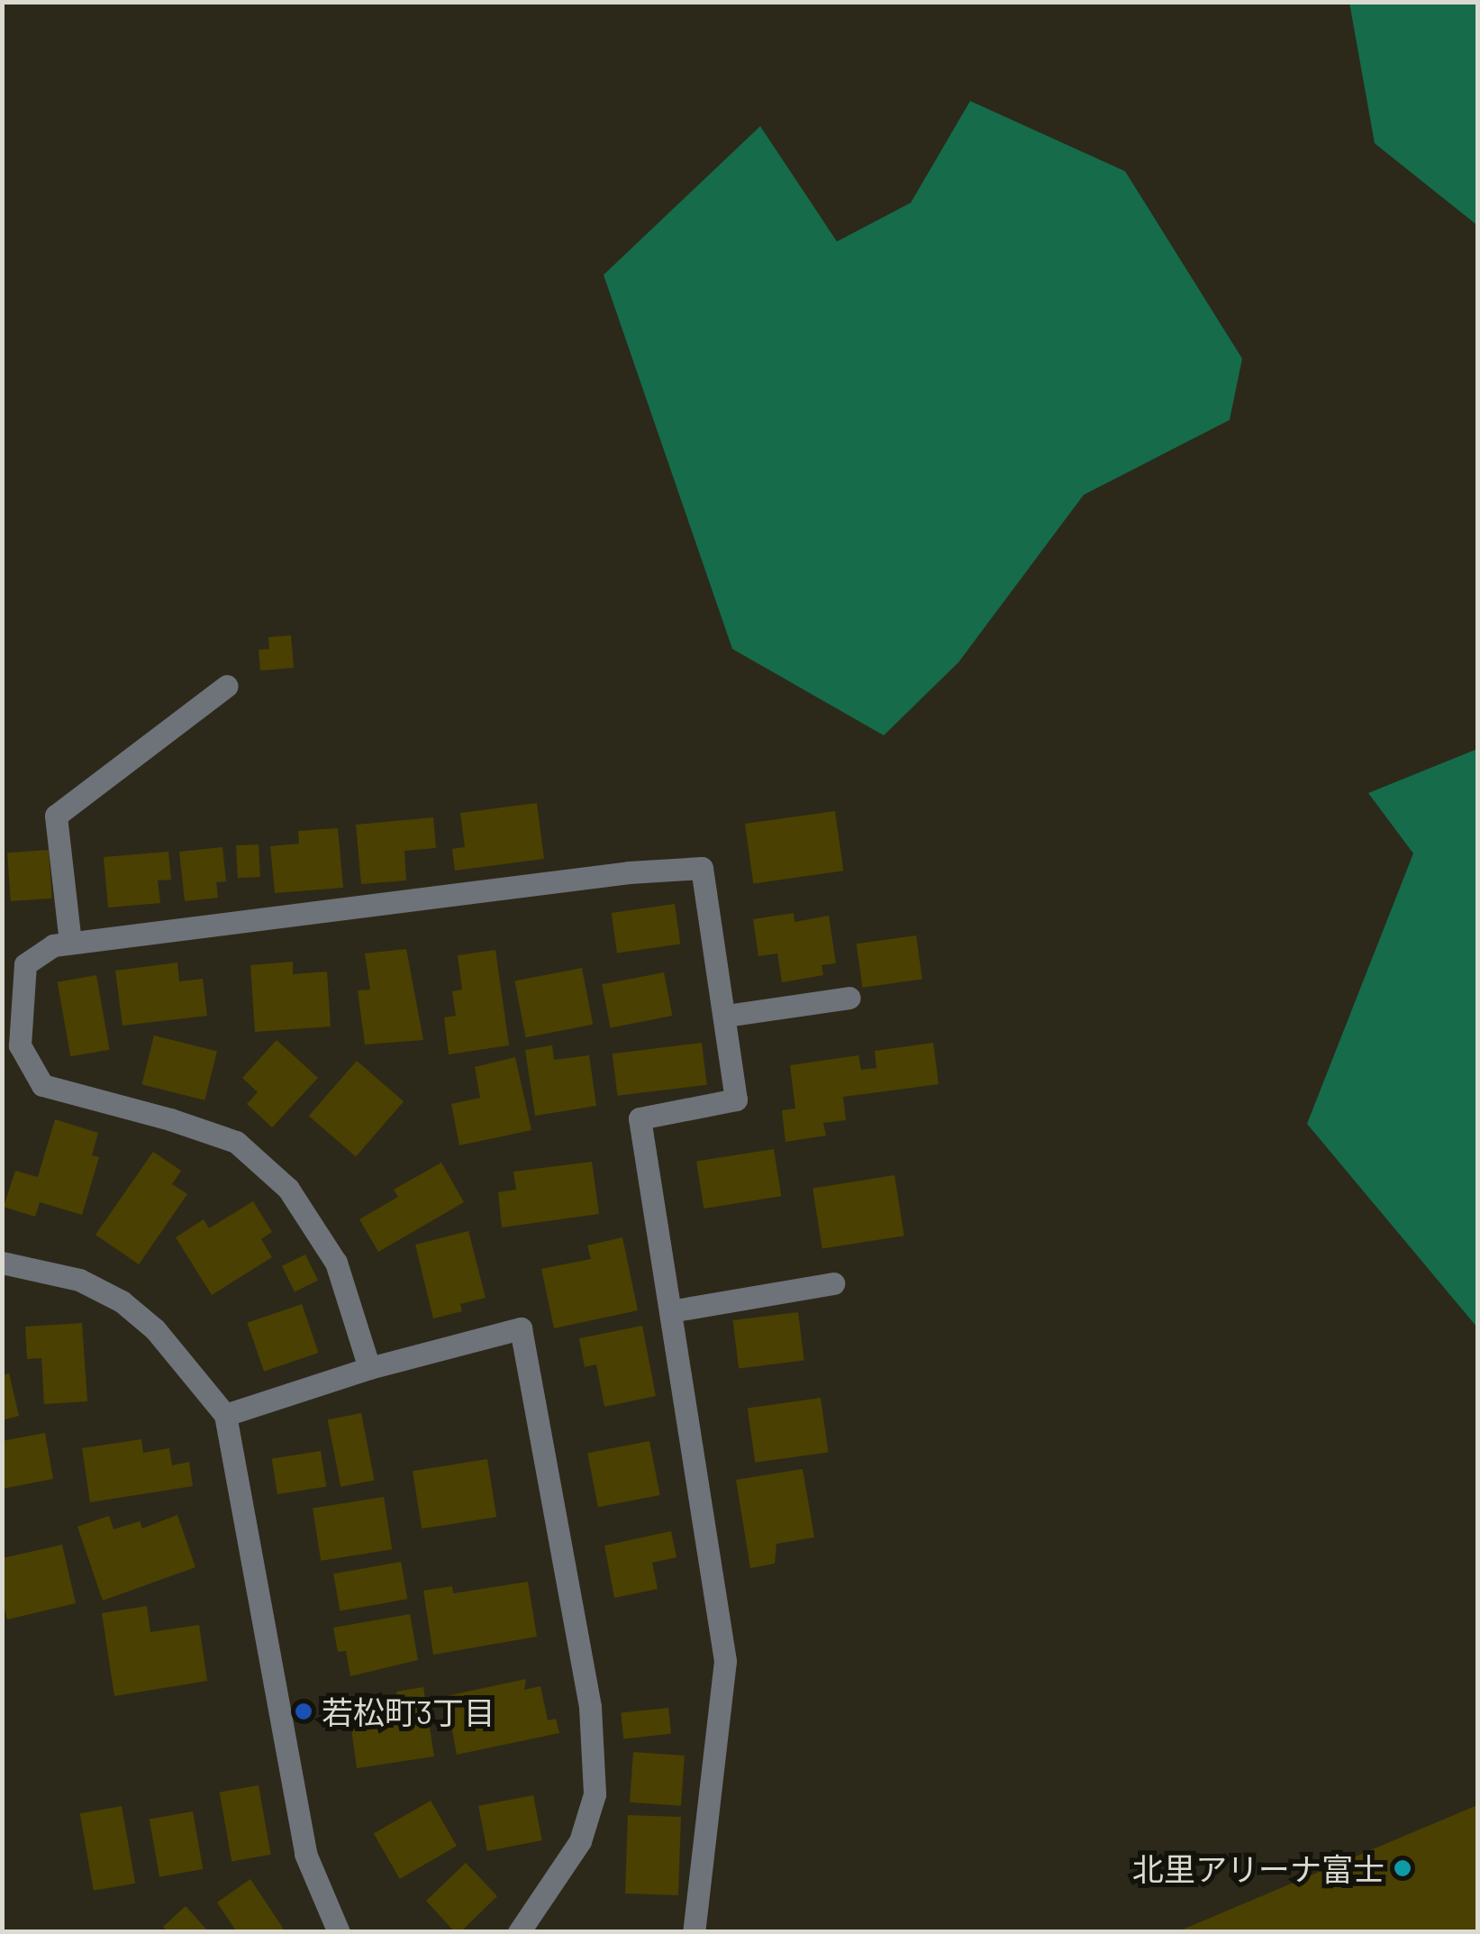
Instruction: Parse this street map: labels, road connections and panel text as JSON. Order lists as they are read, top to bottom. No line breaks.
{"places":["若松町3丁目","北里アリーナ富士"]}
